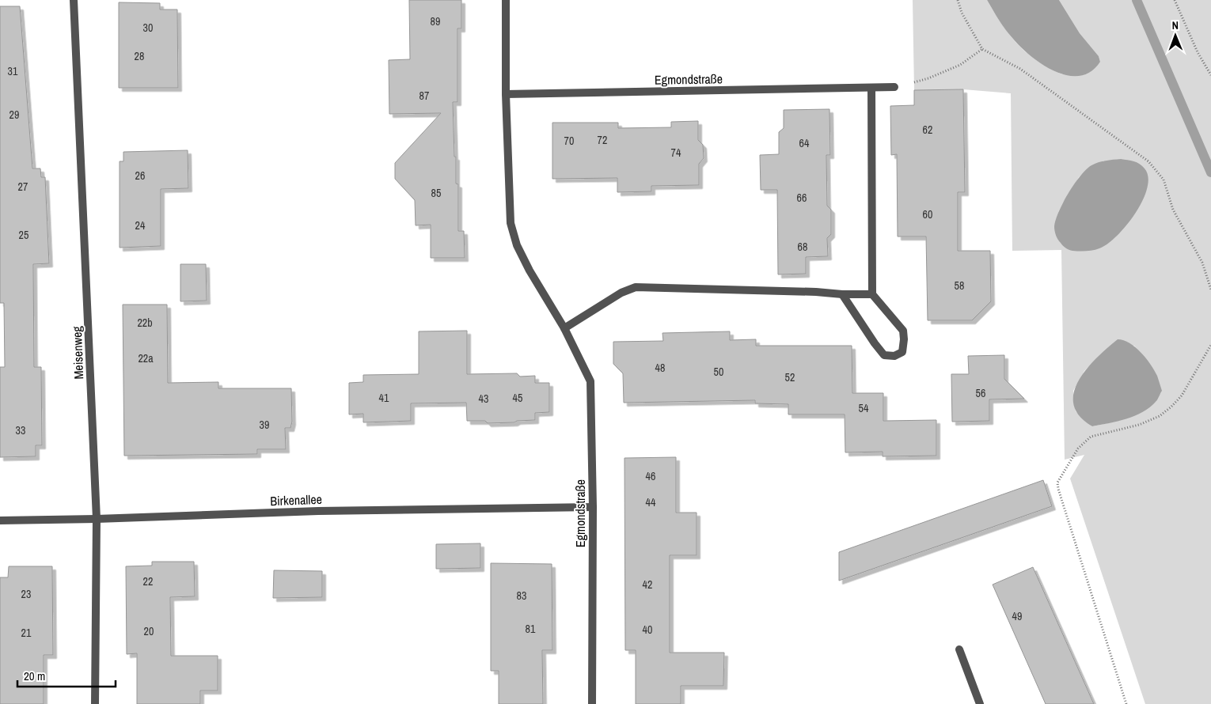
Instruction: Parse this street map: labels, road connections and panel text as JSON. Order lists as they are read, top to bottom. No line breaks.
{"streets":{"street":["Egmondstraße","Meisenweg","Birkenallee"]},"crossings":[["Egmondstraße","Birkenallee"],["Meisenweg","Birkenallee"]],"house_numbers":["89","30","28","31","87","29","62","72","70","64","74","26","27","85","66","60","24","25","68","58","22b","22a","48","50","52","56","41","45","43","54","39","33","46","44","22","42","23","83","49","81","40","20","21"],"scale_bar":"20 m","north":"top"}
